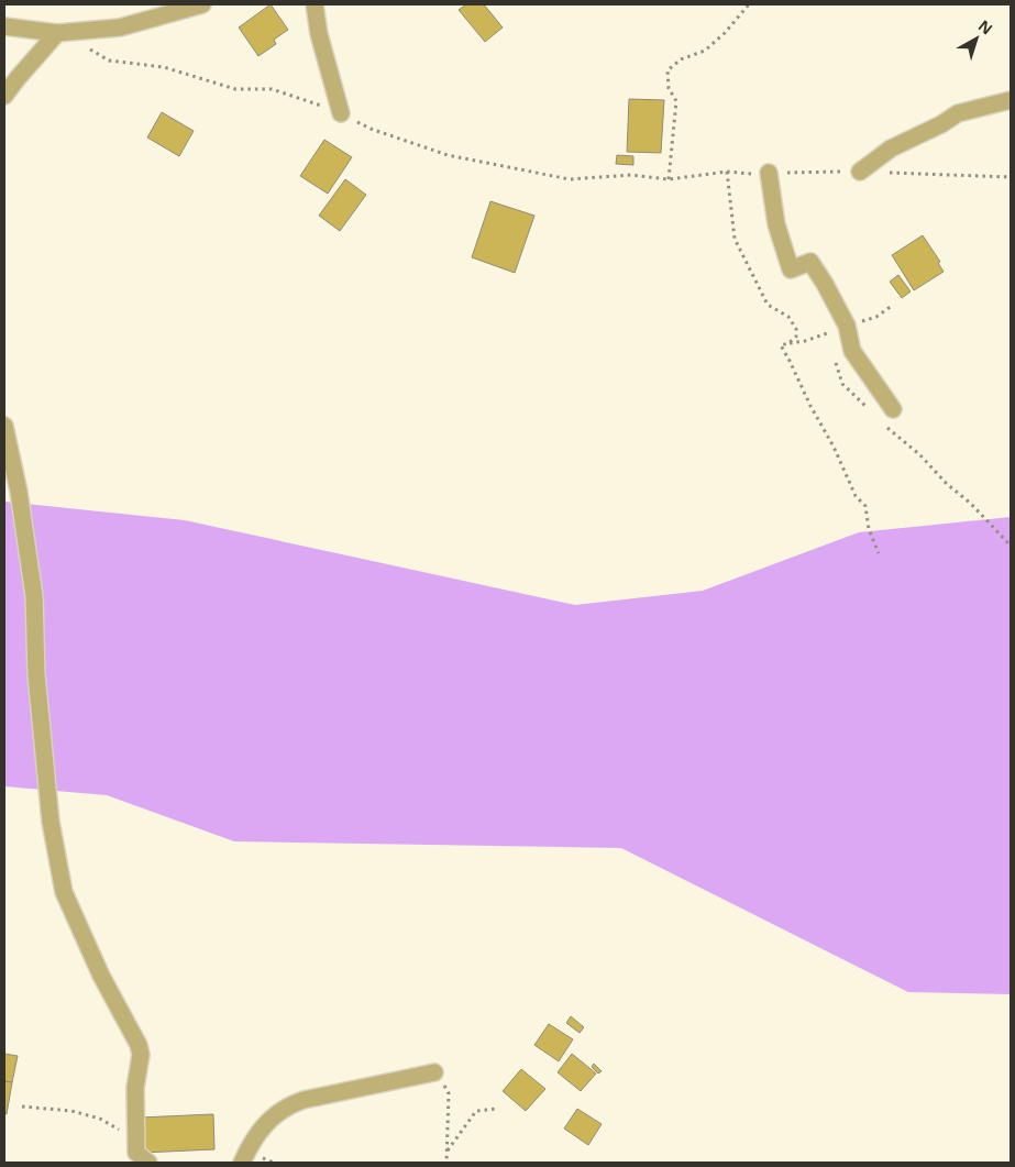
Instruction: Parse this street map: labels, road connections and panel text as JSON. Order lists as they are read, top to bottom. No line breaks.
{"north":"top right"}
